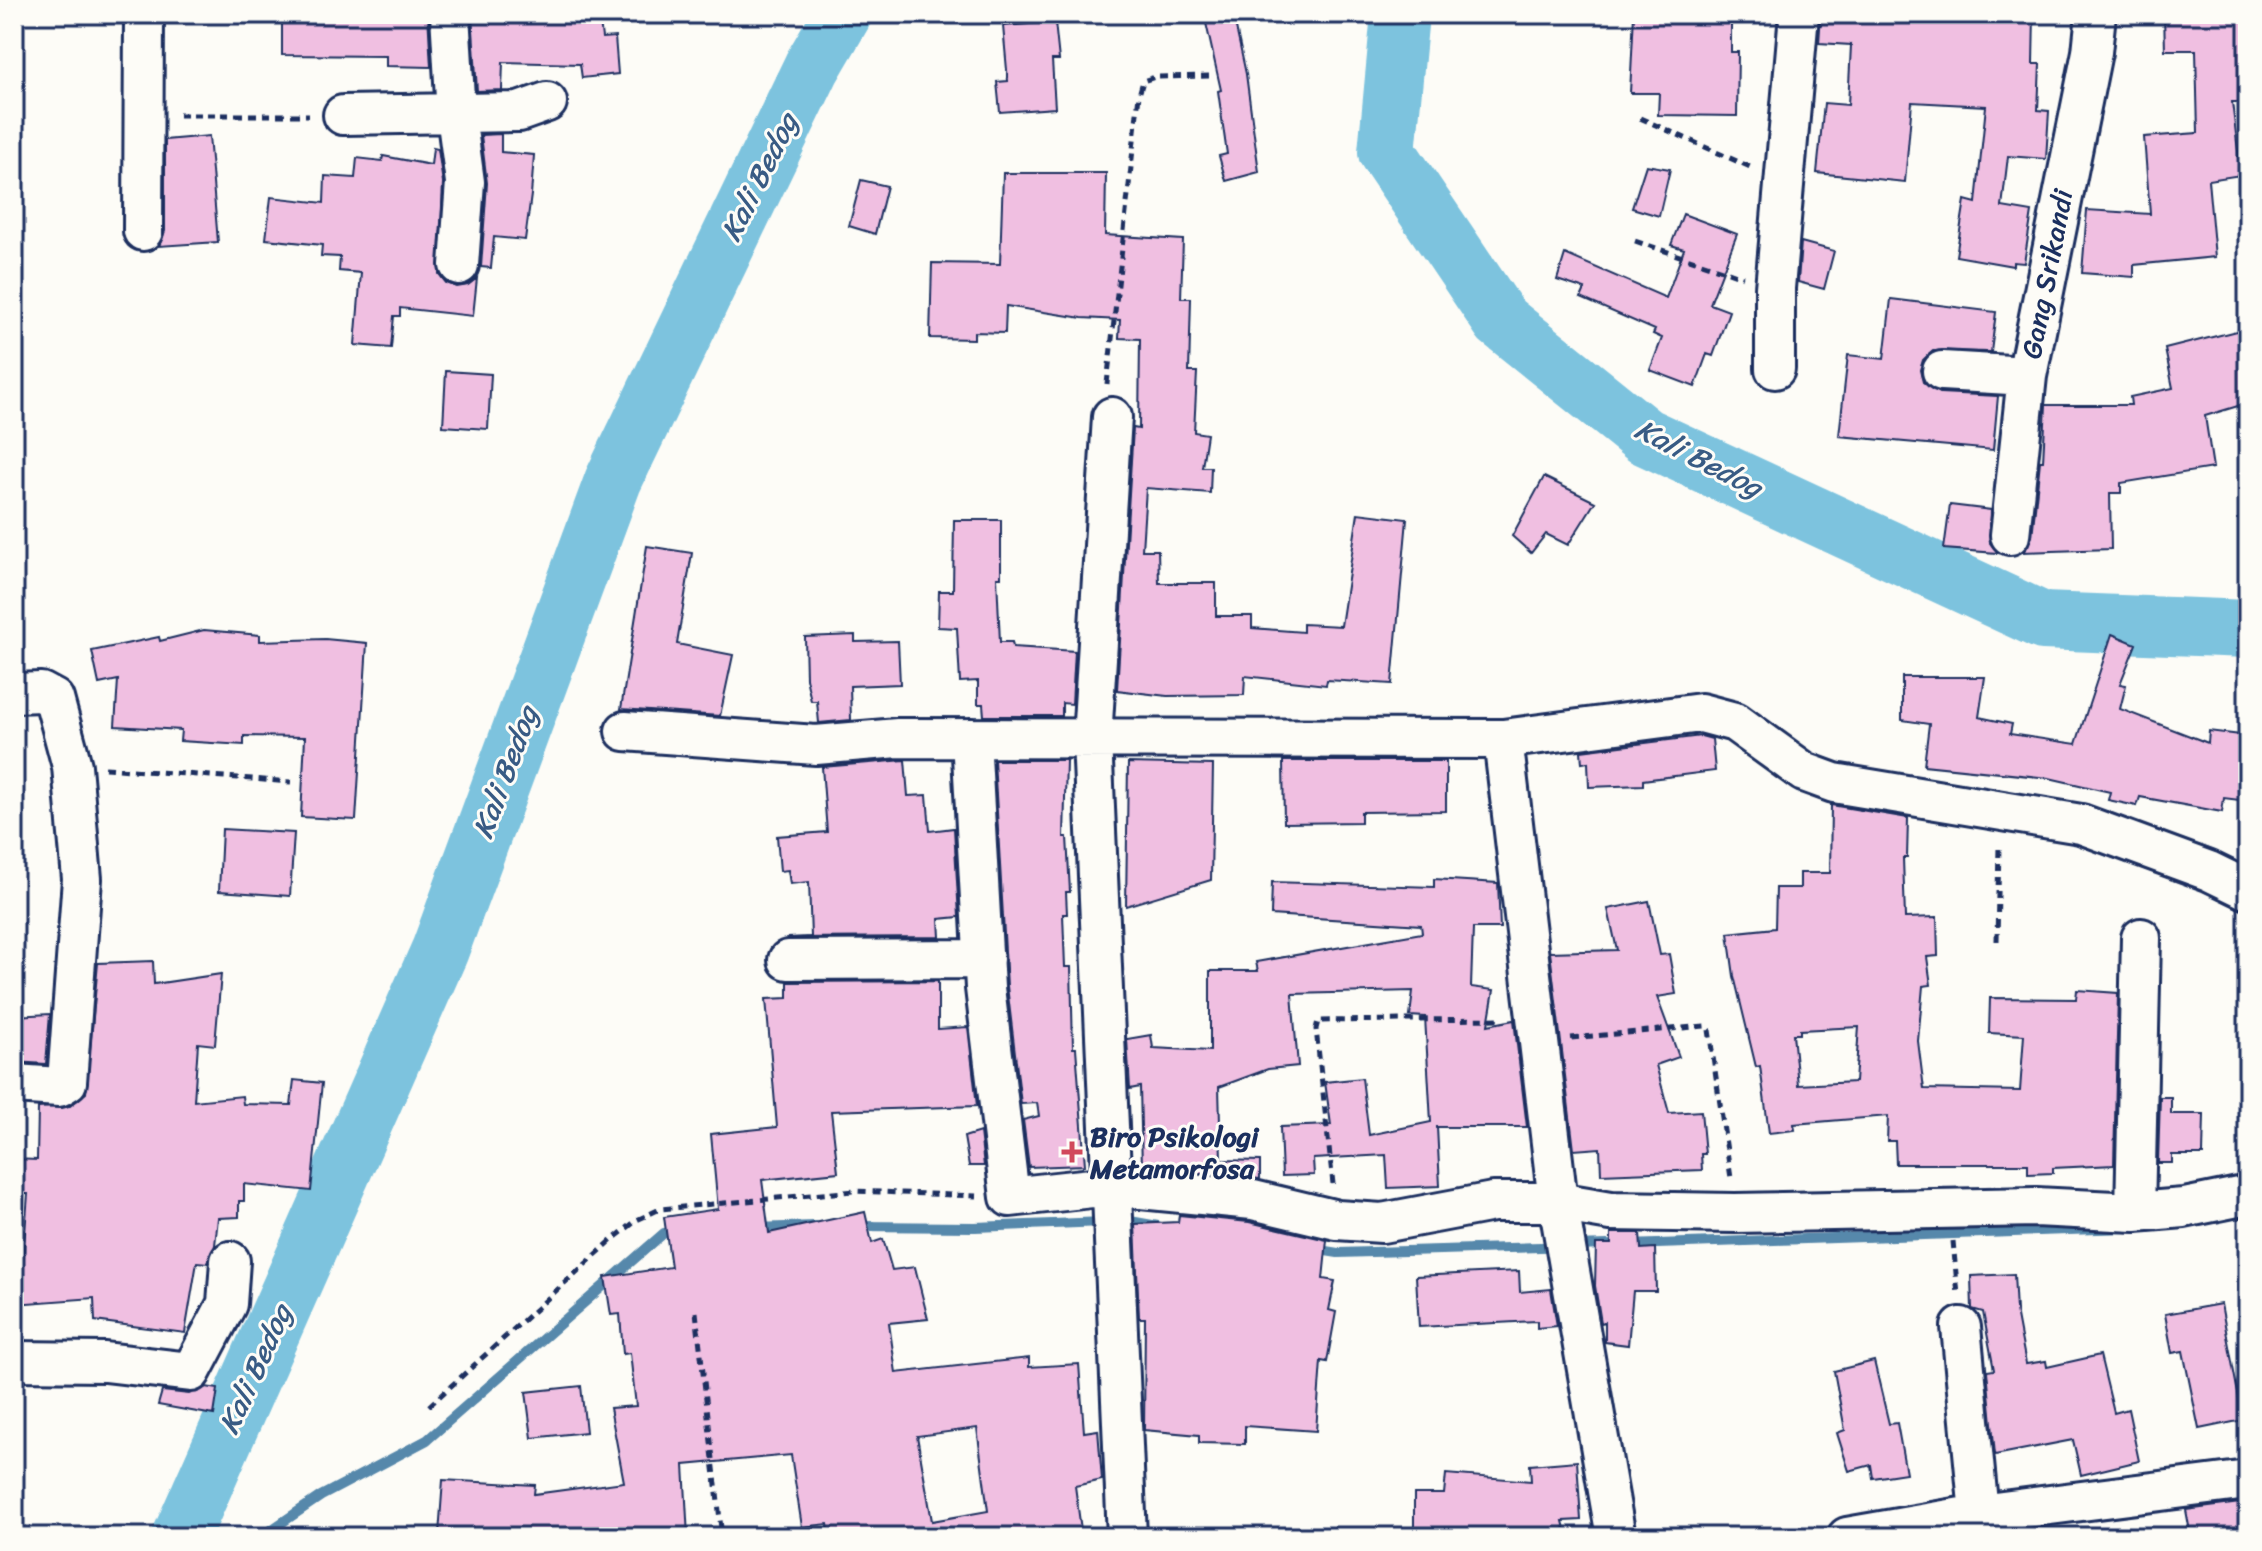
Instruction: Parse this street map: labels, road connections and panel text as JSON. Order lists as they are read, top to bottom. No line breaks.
{"streets":{"street":["Gang Srikandi"]},"water":["Kali Bedog"],"places":{"health":["Biro Psikologi Metamorfosa"]}}
